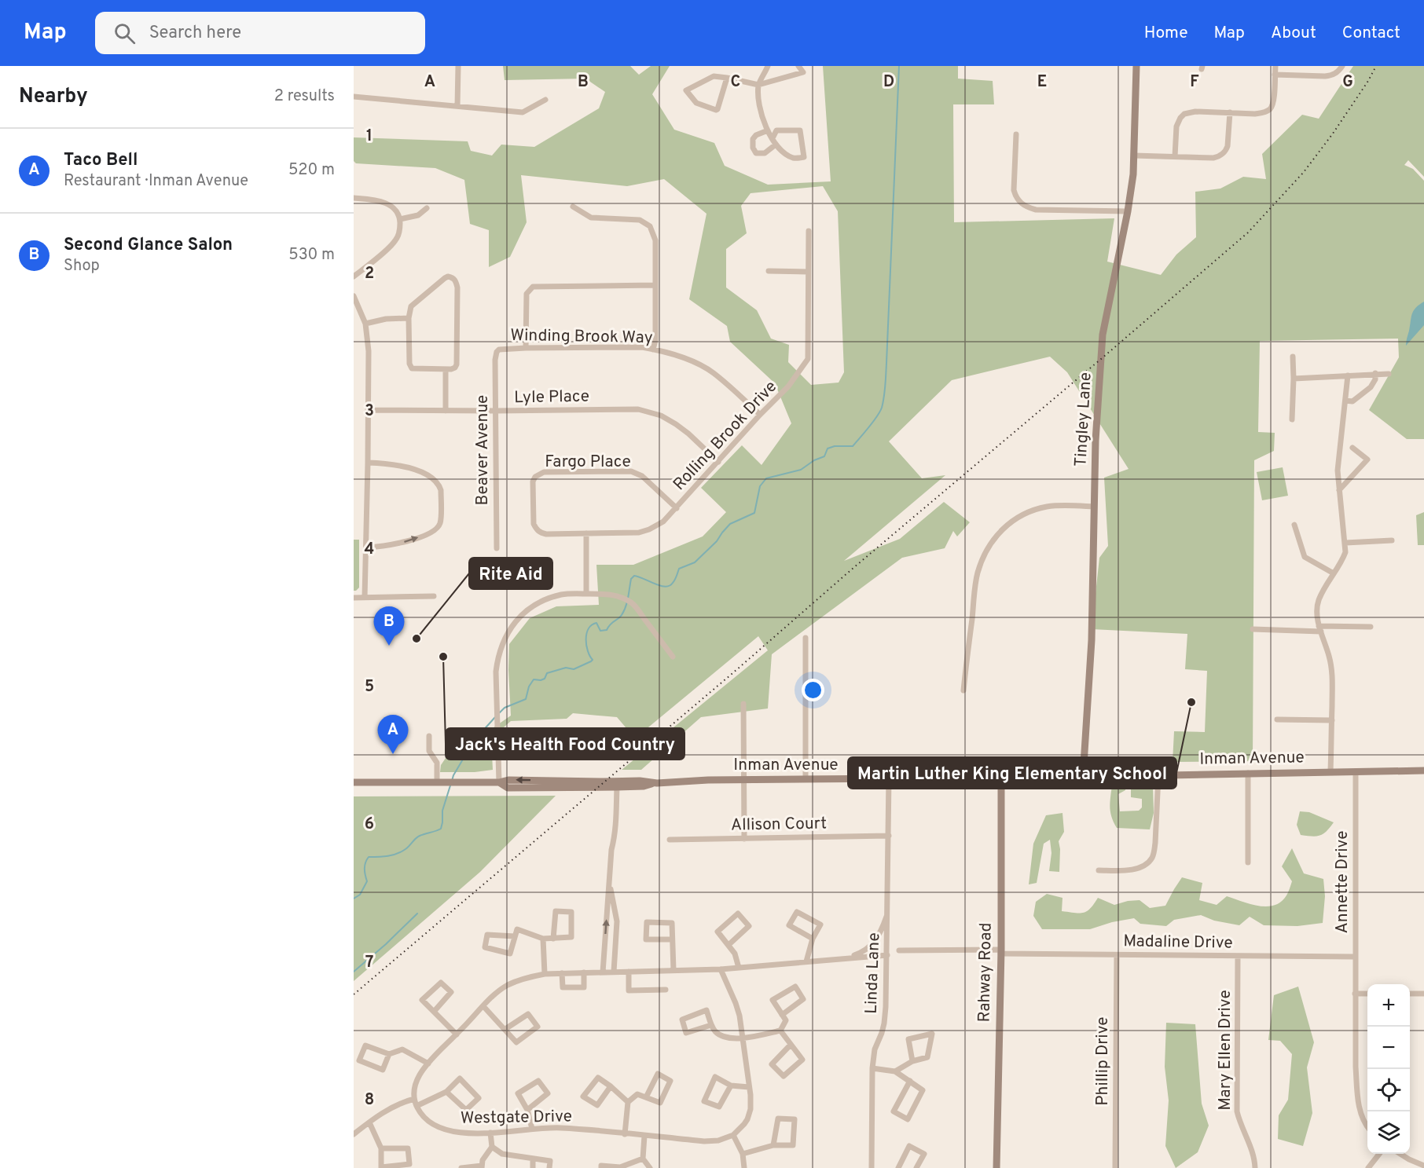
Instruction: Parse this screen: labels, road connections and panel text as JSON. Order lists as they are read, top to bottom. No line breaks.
{"streets":{"main road":["Tingley Lane","Inman Avenue","Rahway Road"],"street":["Winding Brook Way","Lyle Place","Rolling Brook Drive","Beaver Avenue","Fargo Place","Allison Court","Annette Drive","Madaline Drive","Linda Lane","Mary Ellen Drive","Phillip Drive","Westgate Drive"]},"crossings":[["Winding Brook Way","Rolling Brook Drive"],["Winding Brook Way","Beaver Avenue"],["Lyle Place","Rolling Brook Drive"],["Lyle Place","Beaver Avenue"],["Tingley Lane","Inman Avenue"],["Rolling Brook Drive","Fargo Place"],["Inman Avenue","Annette Drive"],["Inman Avenue","Rahway Road"],["Inman Avenue","Linda Lane"],["Allison Court","Linda Lane"],["Annette Drive","Madaline Drive"],["Madaline Drive","Rahway Road"],["Madaline Drive","Mary Ellen Drive"],["Madaline Drive","Phillip Drive"],["Linda Lane","Westgate Drive"]],"places":["Rite Aid","Jack's Health Food Country","Martin Luther King Elementary School"],"page":{"header":"Map","search":"Search here","nav":["Home","Map","About","Contact"],"heading":["Nearby","2 results"],"list":[{"mark":"A","name":"Taco Bell","note":"Restaurant · Inman Avenue","value":"520 m"},{"mark":"B","name":"Second Glance Salon","note":"Shop","value":"530 m"}],"pins":["B","A"],"map_buttons":["+","−"]},"grid":{"columns":["A","B","C","D","E","F","G"],"rows":["1","2","3","4","5","6","7","8"]}}
